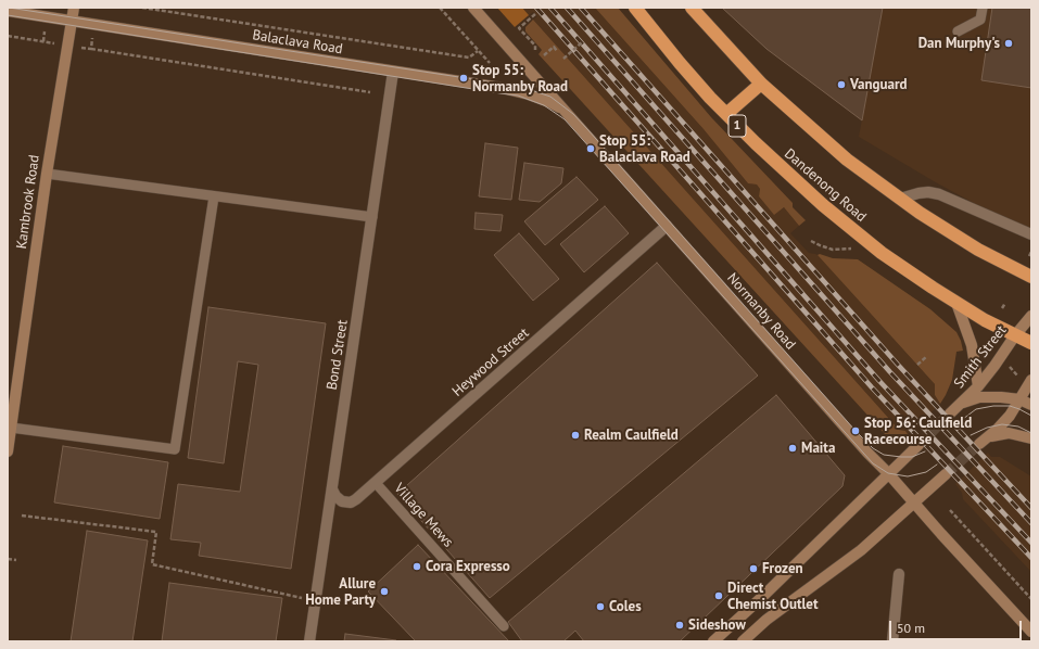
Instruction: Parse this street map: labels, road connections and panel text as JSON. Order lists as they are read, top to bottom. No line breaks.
{"streets":{"highway":["1","Dandenong Road"],"main road":["Balaclava Road","Kambrook Road","Normanby Road","Smith Street"],"street":["Bond Street","Heywood Street"],"lane":["Village Mews"]},"crossings":[["Balaclava Road","Kambrook Road"],["Balaclava Road","Normanby Road"],["Balaclava Road","Bond Street"],["Dandenong Road","Smith Street"],["Normanby Road","Heywood Street"],["Bond Street","Heywood Street"],["Heywood Street","Village Mews"]],"places":["Dan Murphy's","Stop 55: Normanby Road","Vanguard","Stop 55: Balaclava Road","Stop 56: Caulfield Racecourse","Realm Caulfield","Maita","Cora Expresso","Frozen","Allure Home Party","Direct Chemist Outlet","Coles","Sideshow"],"scale_bar":"50 m"}
